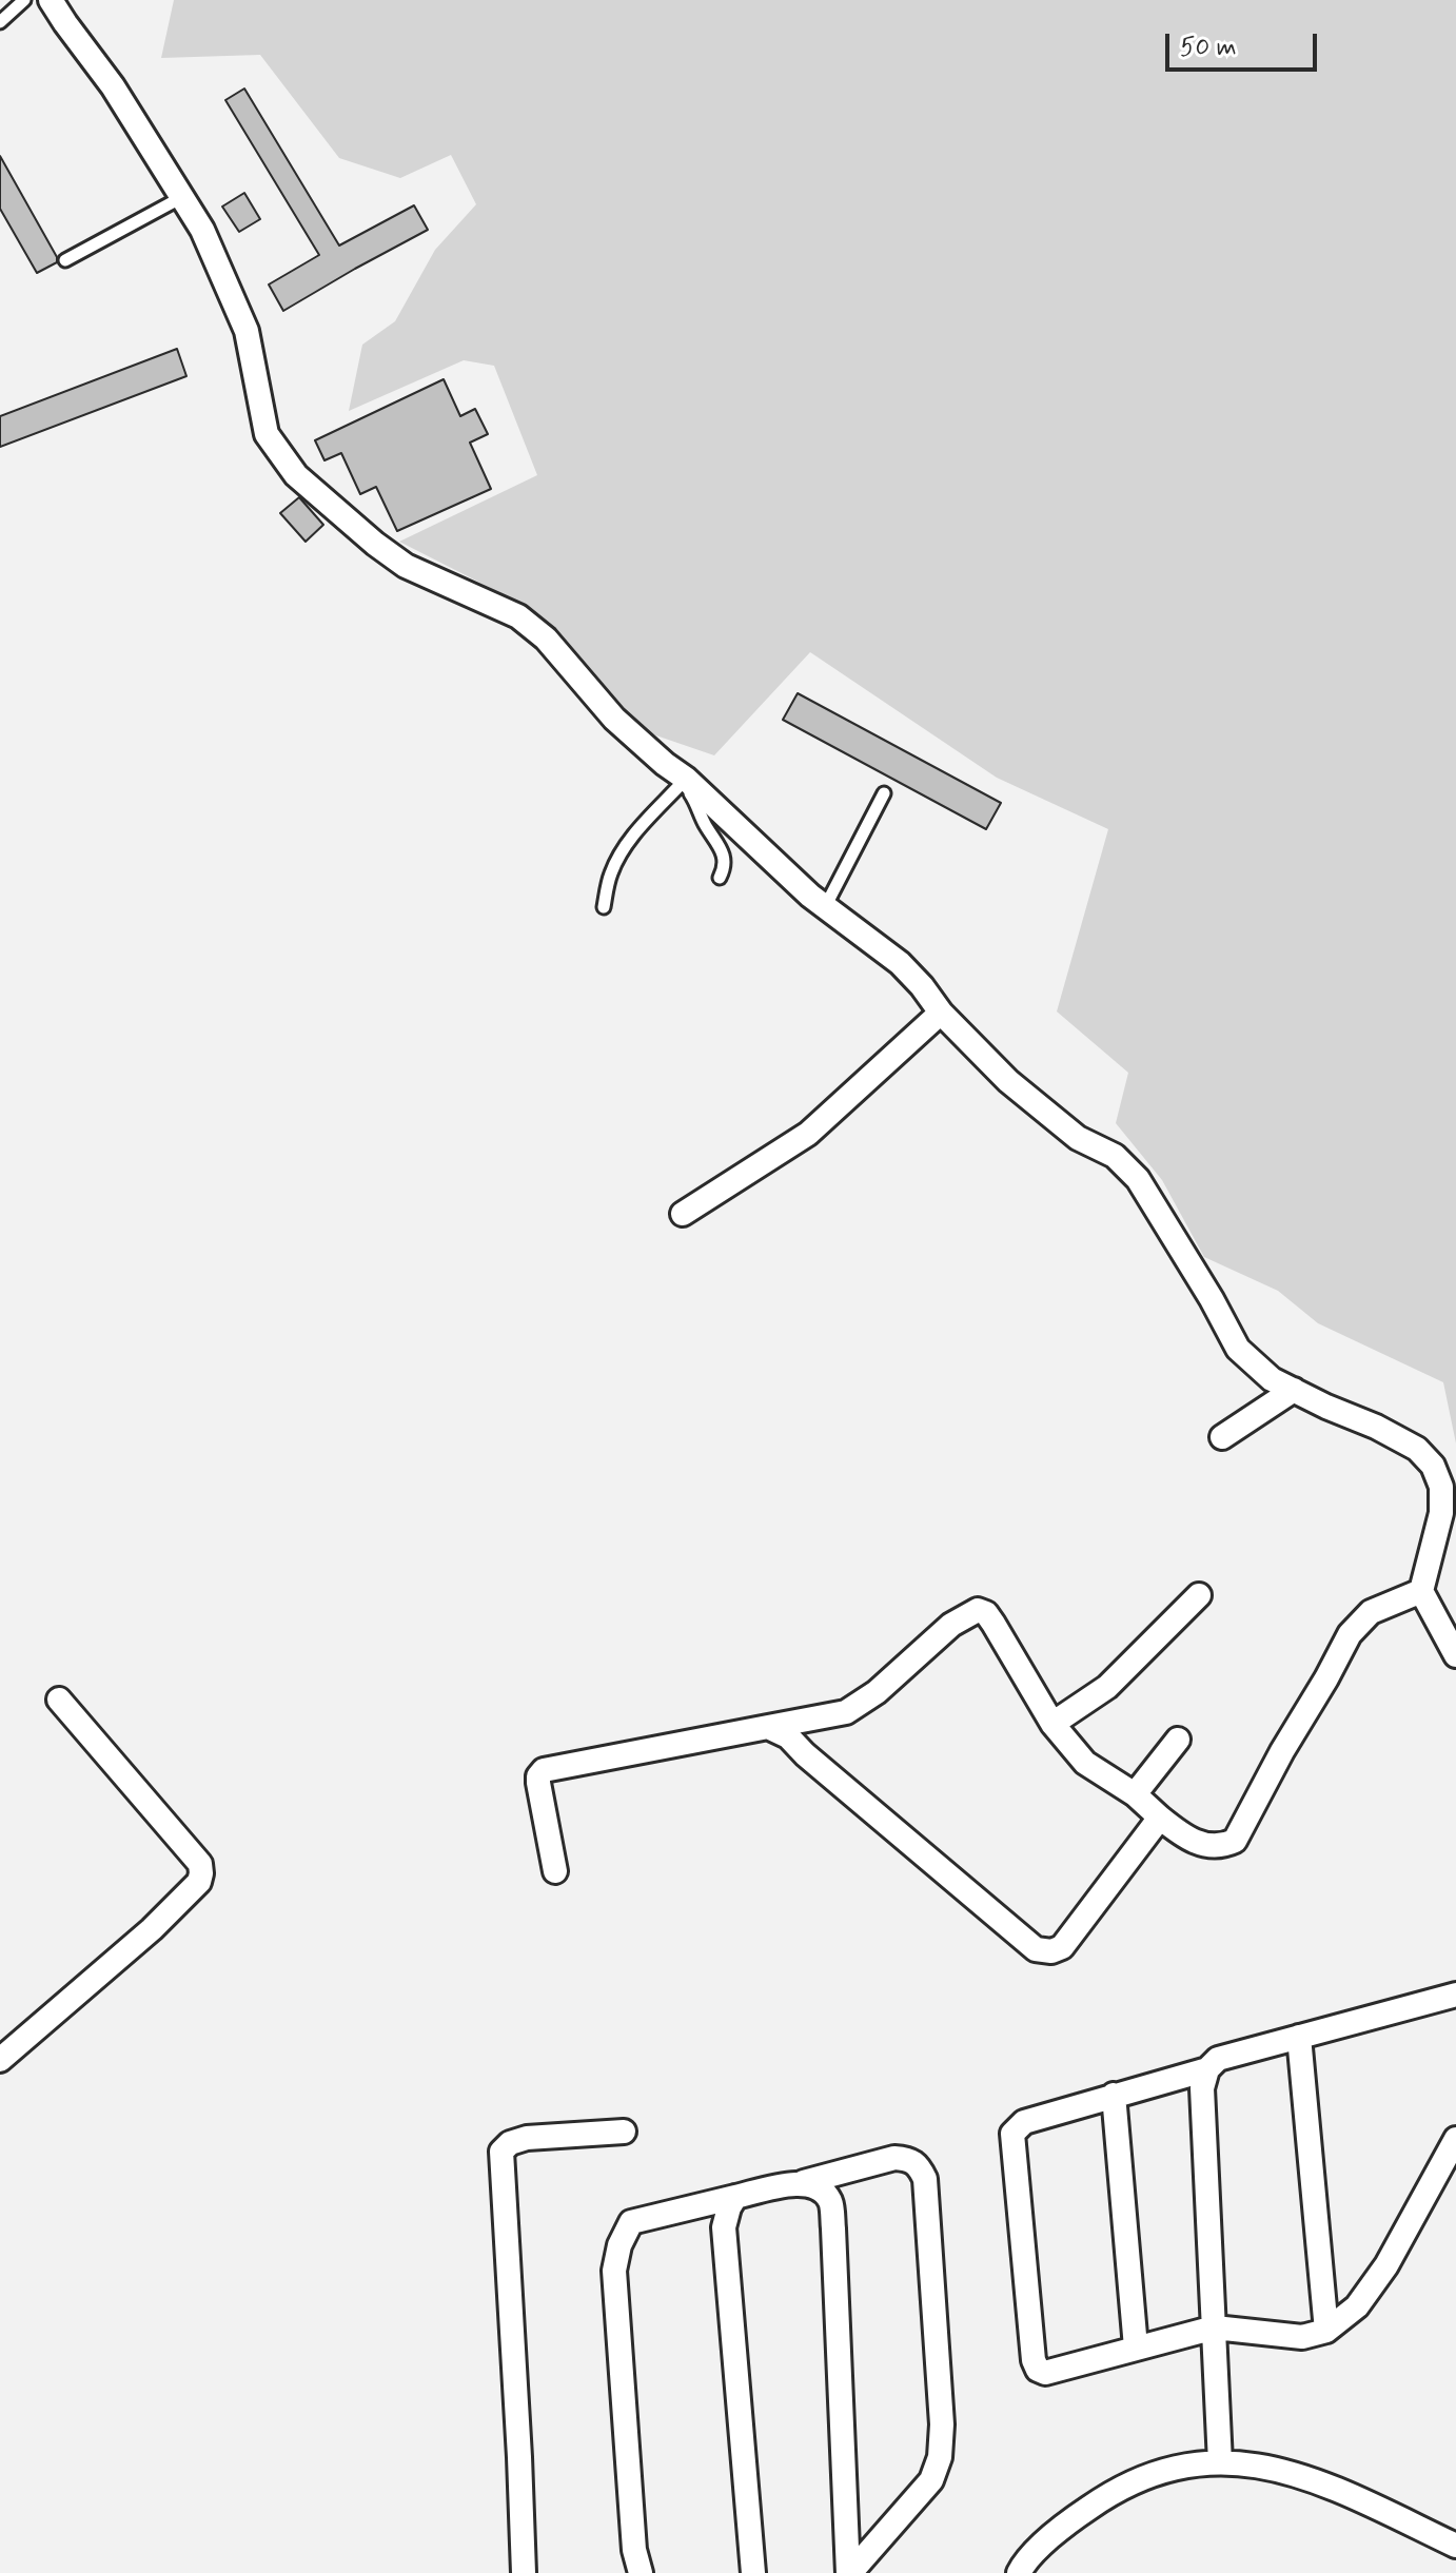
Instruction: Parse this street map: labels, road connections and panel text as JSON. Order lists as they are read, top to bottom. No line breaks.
{"scale_bar":"50 m"}
